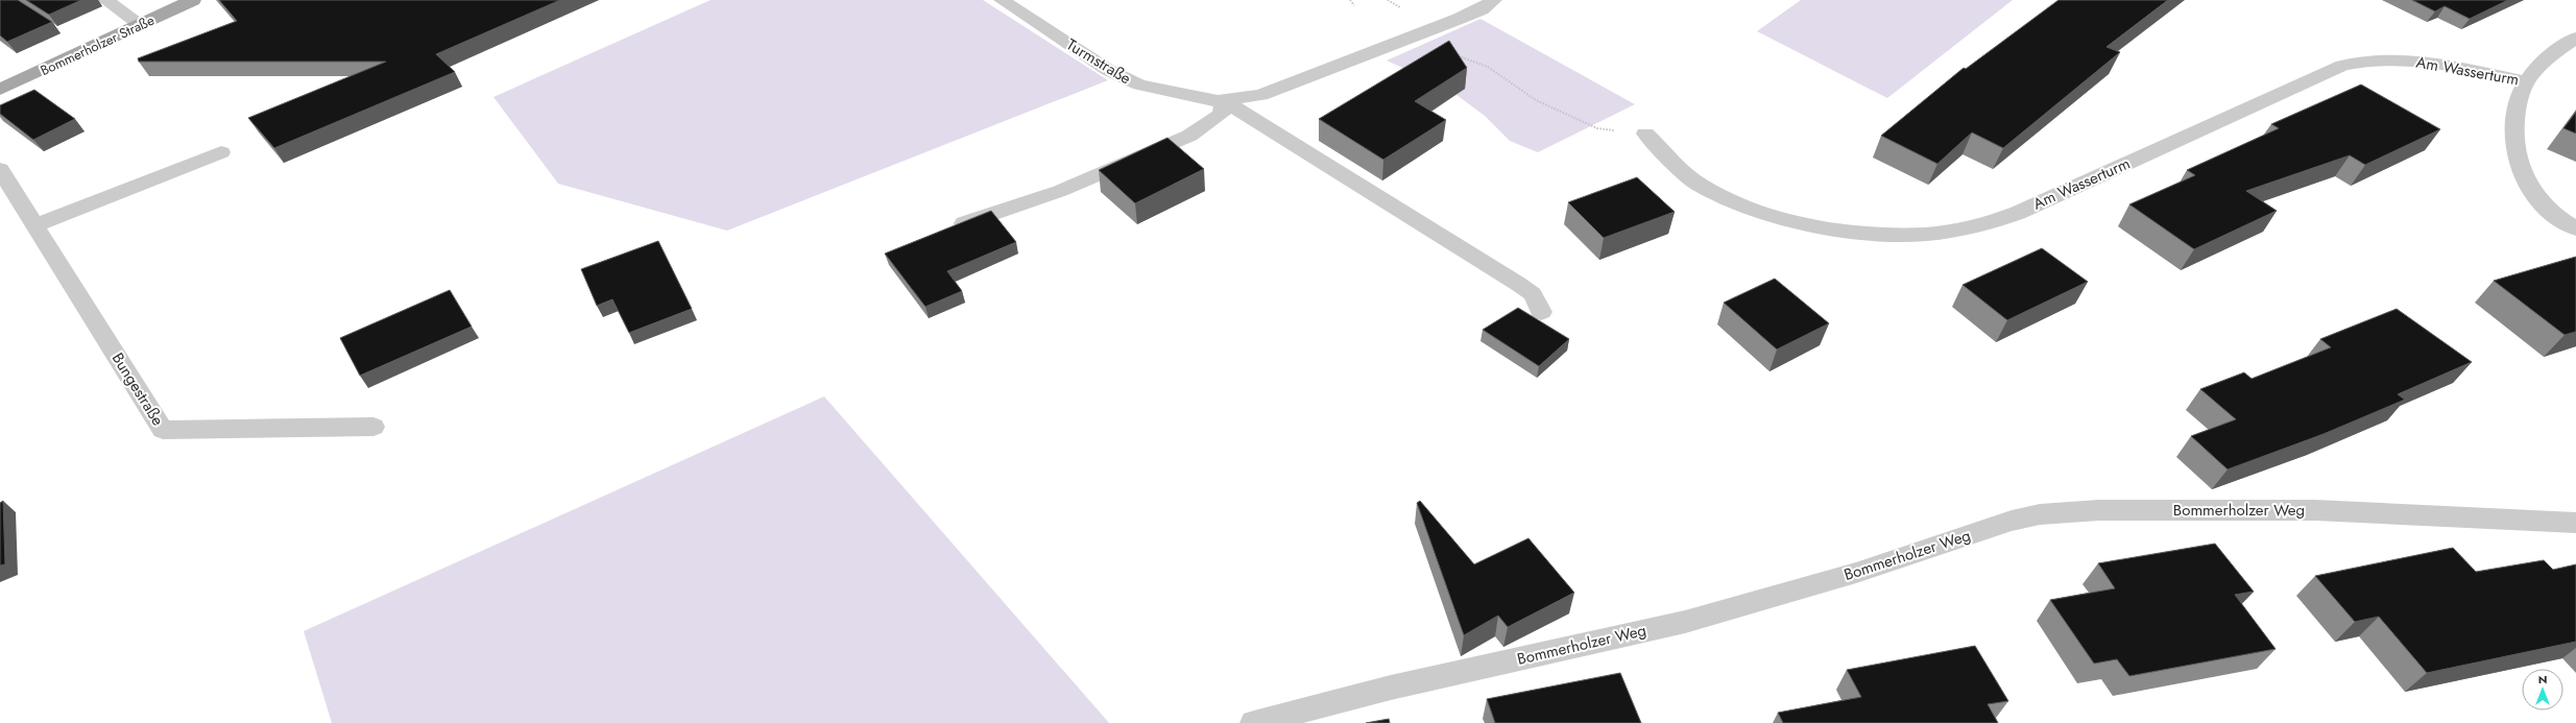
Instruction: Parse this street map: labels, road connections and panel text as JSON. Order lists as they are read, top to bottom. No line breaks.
{"streets":{"main road":["Bommerholzer Straße"],"street":["Turmstraße","Am Wasserturm","Bungestraße","Bommerholzer Weg"]},"north":"top"}
